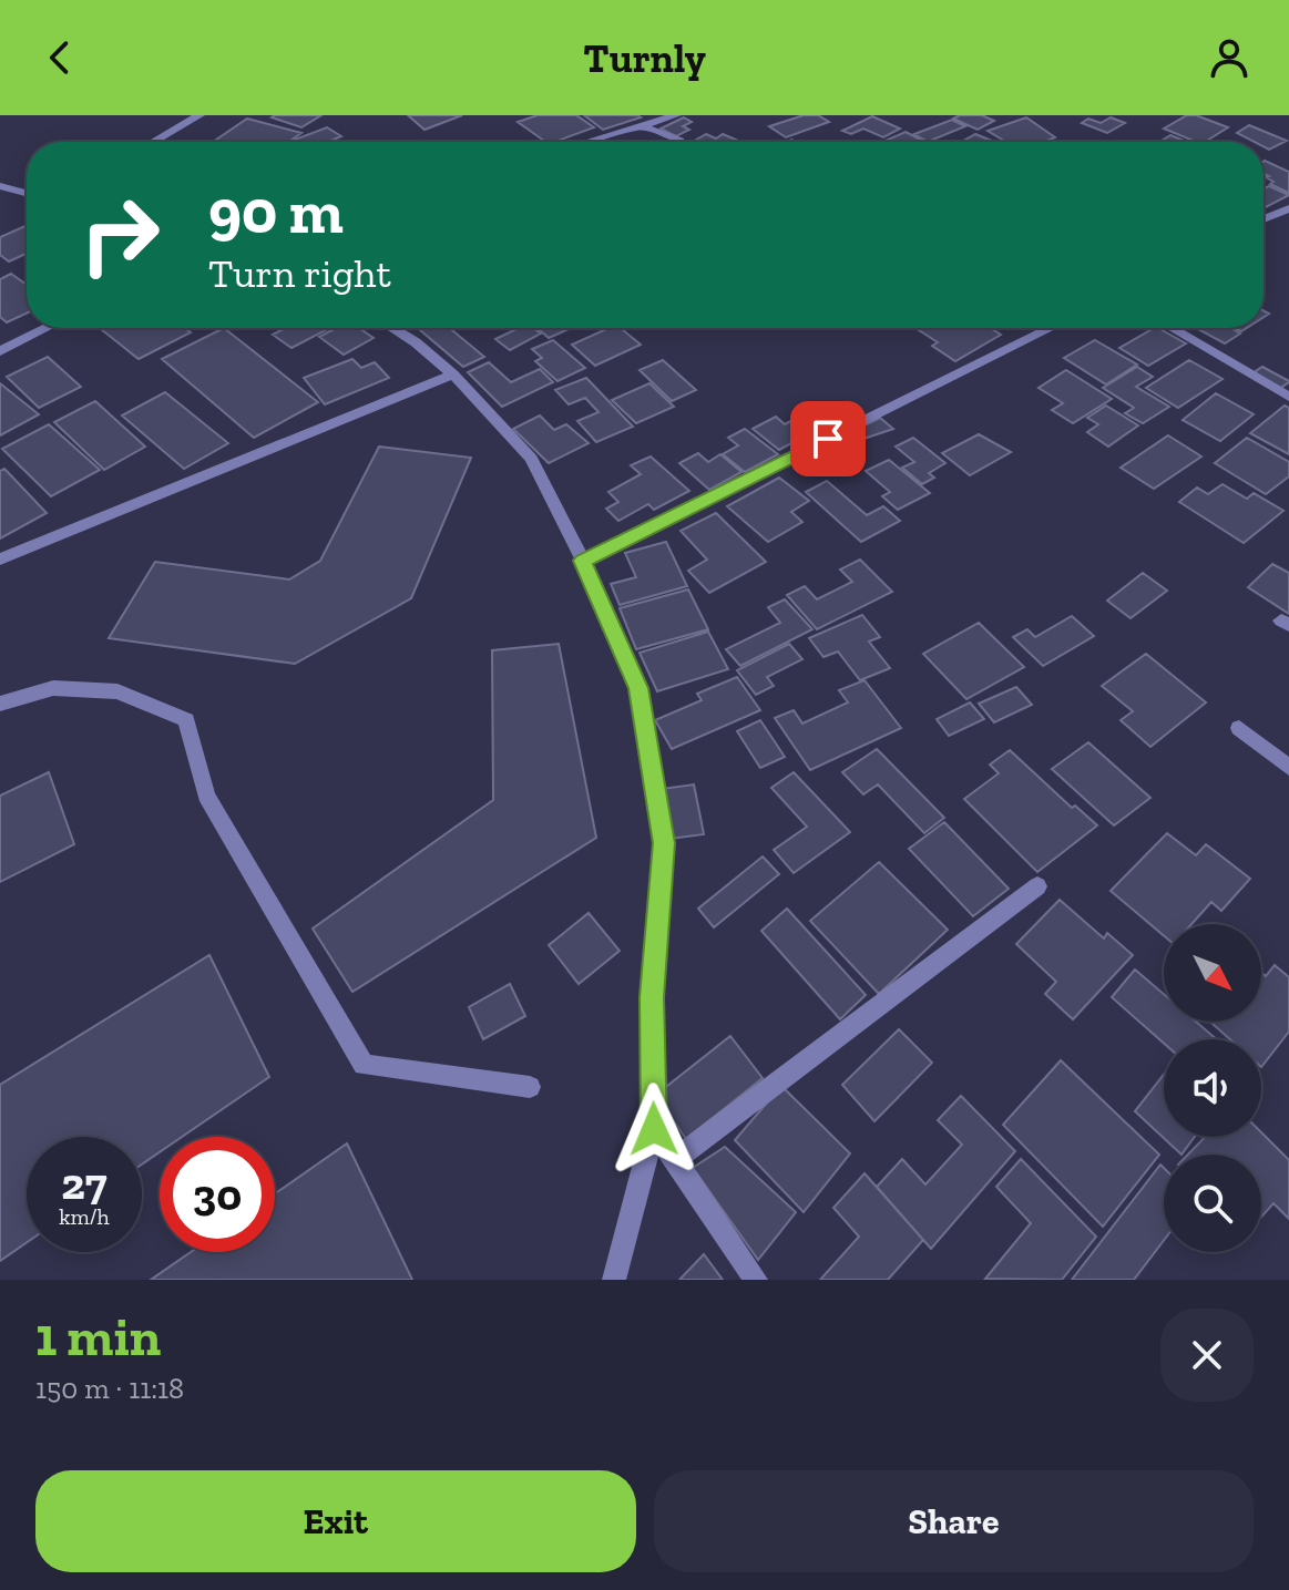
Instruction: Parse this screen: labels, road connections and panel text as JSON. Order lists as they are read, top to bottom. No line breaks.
{"north":"bottom right","page":{"header":"Turnly","turn":["90 m","Turn right"],"speed":"27 km/h","limit":"30","heading":["1 min","150 m · 11:18"],"buttons":["Exit","Share"]}}
